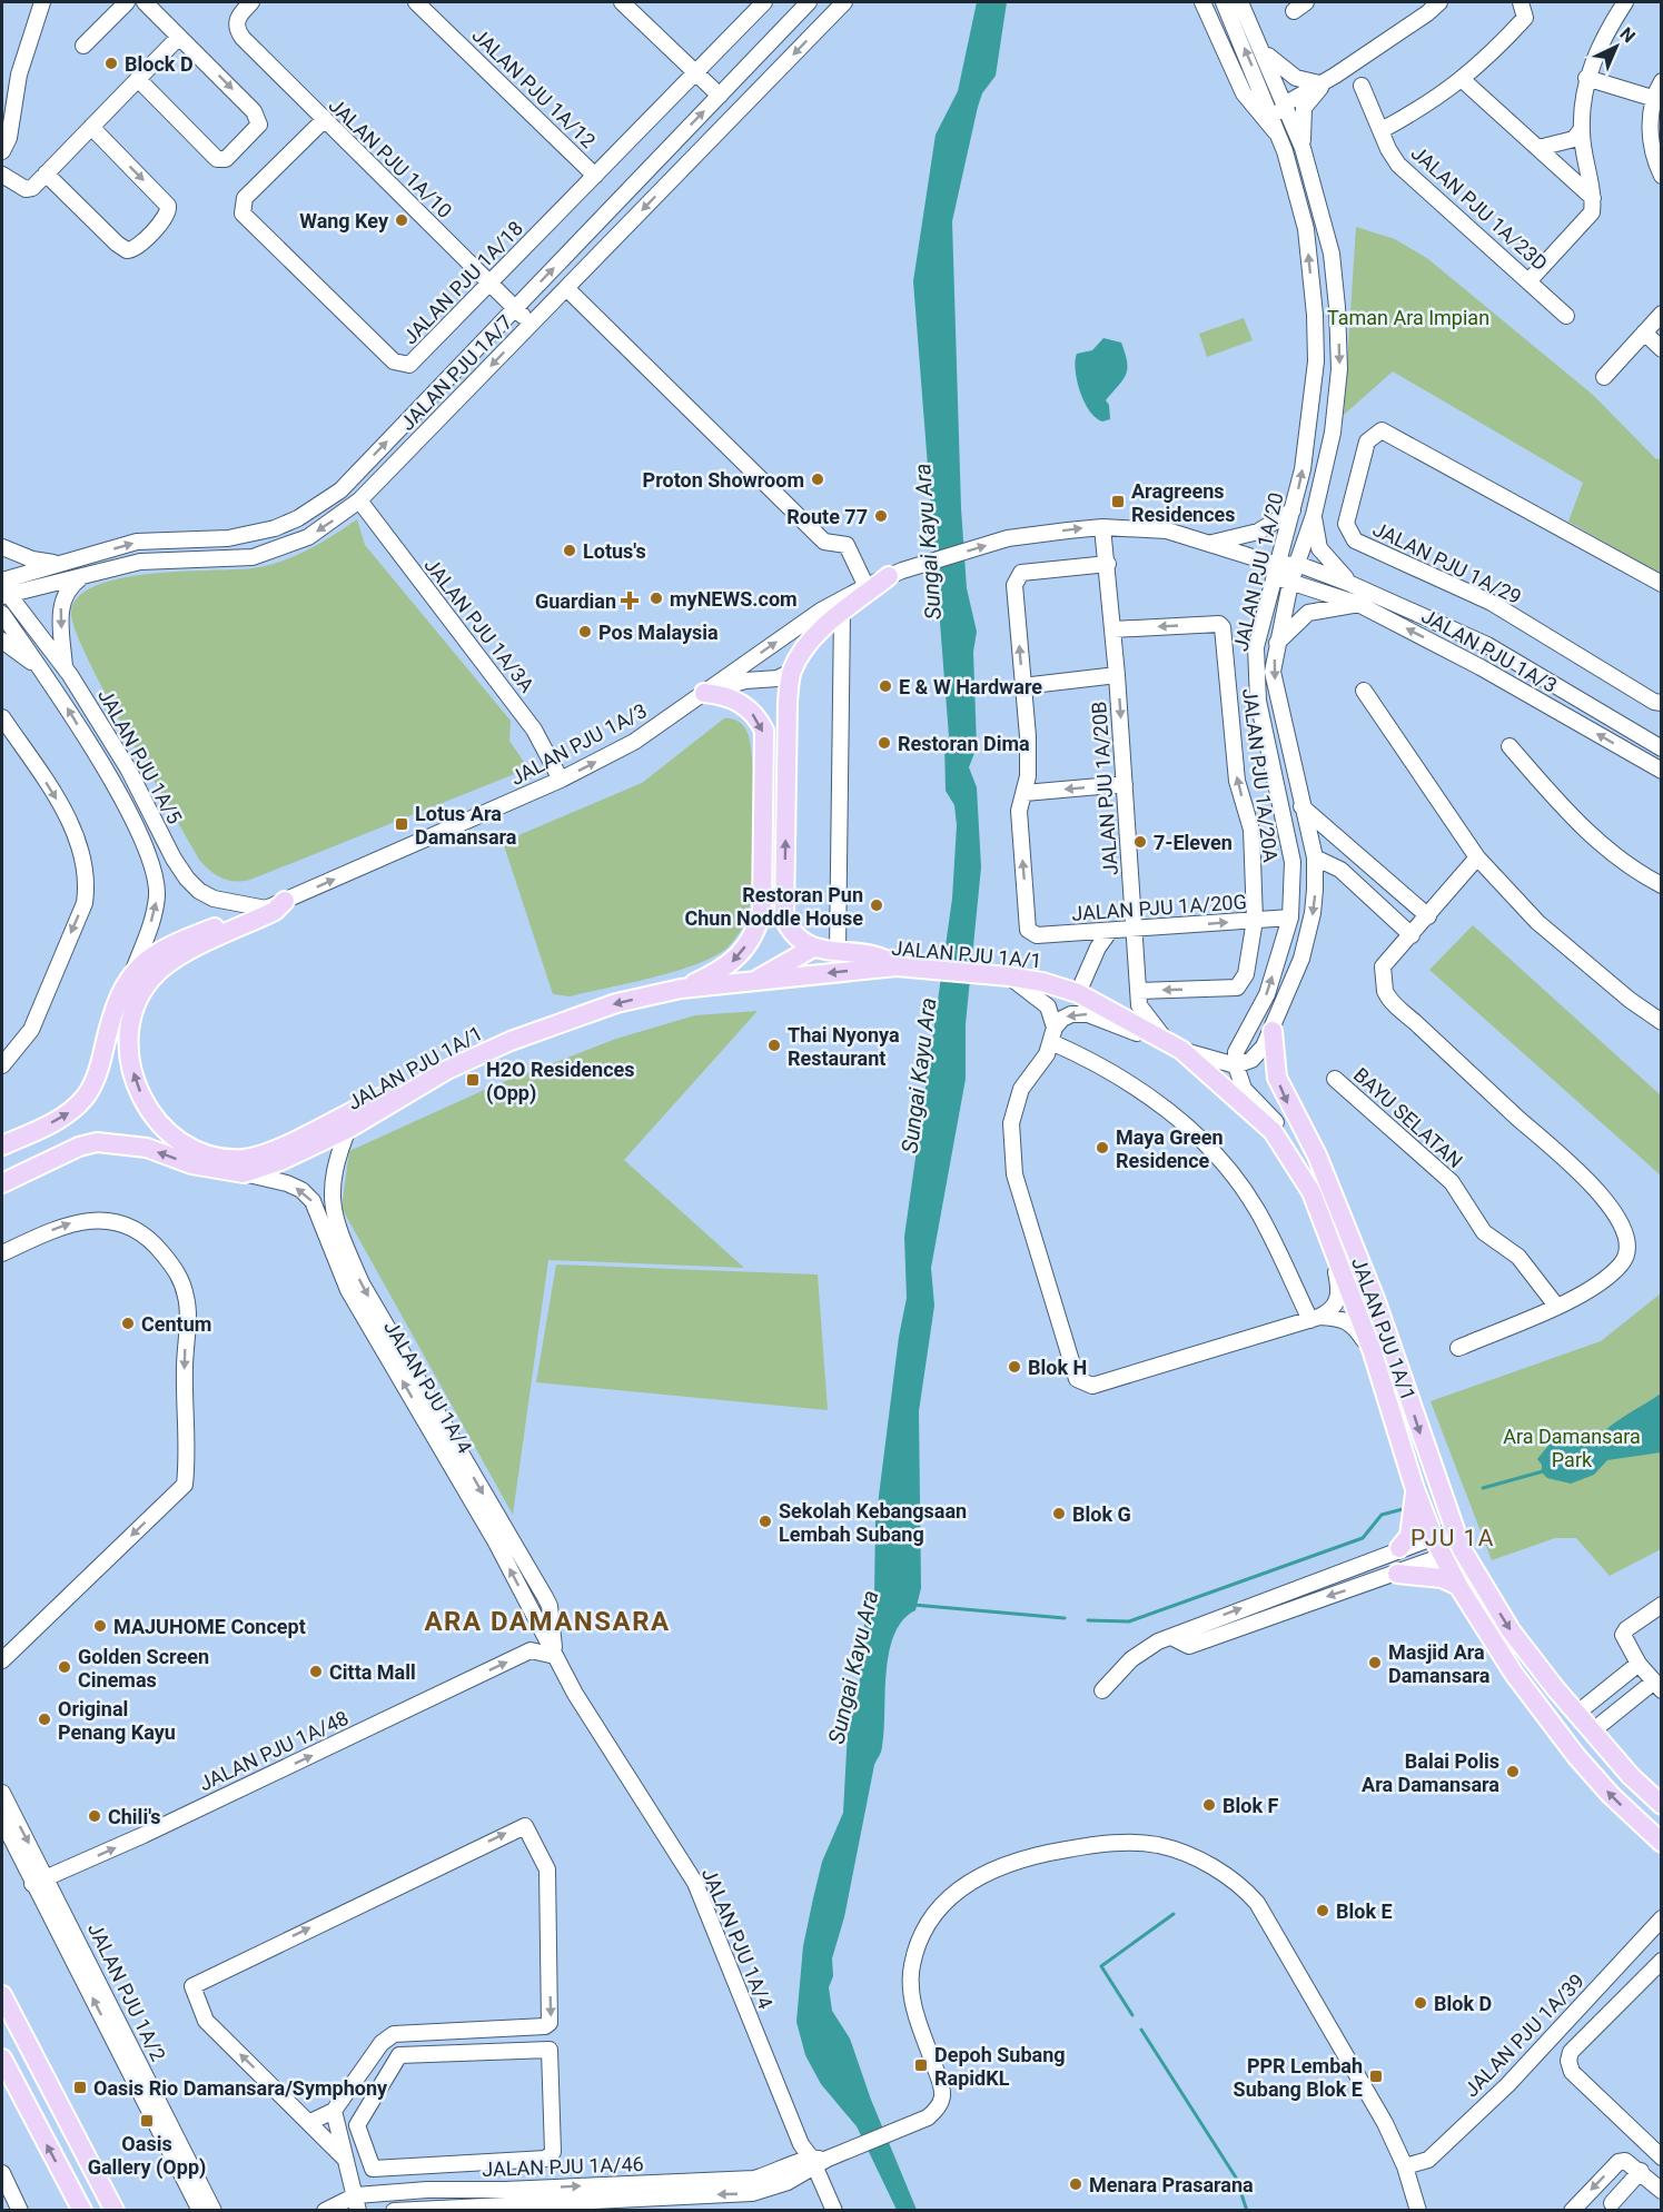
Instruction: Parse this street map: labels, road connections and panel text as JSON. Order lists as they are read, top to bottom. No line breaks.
{"streets":{"main road":["JALAN PJU 1A/1"],"street":["JALAN PJU 1A/12","JALAN PJU 1A/10","JALAN PJU 1A/23D","JALAN PJU 1A/18","JALAN PJU 1A/7","JALAN PJU 1A/29","JALAN PJU 1A/20","JALAN PJU 1A/3A","JALAN PJU 1A/3","JALAN PJU 1A/5","JALAN PJU 1A/20A","JALAN PJU 1A/20B","JALAN PJU 1A/20G","BAYU SELATAN","JALAN PJU 1A/4","JALAN PJU 1A/48","JALAN PJU 1A/2","JALAN PJU 1A/39","JALAN PJU 1A/46"]},"crossings":[["JALAN PJU 1A/12","JALAN PJU 1A/18"],["JALAN PJU 1A/10","JALAN PJU 1A/18"],["JALAN PJU 1A/10","JALAN PJU 1A/7"],["JALAN PJU 1A/7","JALAN PJU 1A/3A"],["JALAN PJU 1A/7","JALAN PJU 1A/5"],["JALAN PJU 1A/20","JALAN PJU 1A/3"],["JALAN PJU 1A/20","JALAN PJU 1A/20G"],["JALAN PJU 1A/20","JALAN PJU 1A/1"],["JALAN PJU 1A/3A","JALAN PJU 1A/3"],["JALAN PJU 1A/3","JALAN PJU 1A/5"],["JALAN PJU 1A/20A","JALAN PJU 1A/20B"],["JALAN PJU 1A/20A","JALAN PJU 1A/20G"],["JALAN PJU 1A/20B","JALAN PJU 1A/20G"],["JALAN PJU 1A/20B","JALAN PJU 1A/1"],["JALAN PJU 1A/1","JALAN PJU 1A/4"],["JALAN PJU 1A/4","JALAN PJU 1A/46"],["JALAN PJU 1A/48","JALAN PJU 1A/2"]],"one_way":["JALAN PJU 1A/5","JALAN PJU 1A/48"],"districts":["PJU 1A","ARA DAMANSARA"],"water":["Sungai Kayu Ara"],"parks":["Taman Ara Impian","Ara Damansara Park"],"places":{"other":["Block D","Wang Key","Proton Showroom","Route 77","Lotus's","myNEWS.com","Pos Malaysia","E & W Hardware","Restoran Dima","7-Eleven","Restoran Pun Chun Noddle House","Thai Nyonya Restaurant","Maya Green Residence","Centum","Blok H","Blok G","Sekolah Kebangsaan Lembah Subang","MAJUHOME Concept","Masjid Ara Damansara","Golden Screen Cinemas","Citta Mall","Original Penang Kayu","Balai Polis Ara Damansara","Blok F","Chili's","Blok E","Blok D","Menara Prasarana"],"transit":["Aragreens Residences","Lotus Ara Damansara","H2O Residences (Opp)","Depoh Subang RapidKL","PPR Lembah Subang Blok E","Oasis Rio Damansara/Symphony","Oasis Gallery (Opp)"],"health":["Guardian"]},"north":"top right"}
